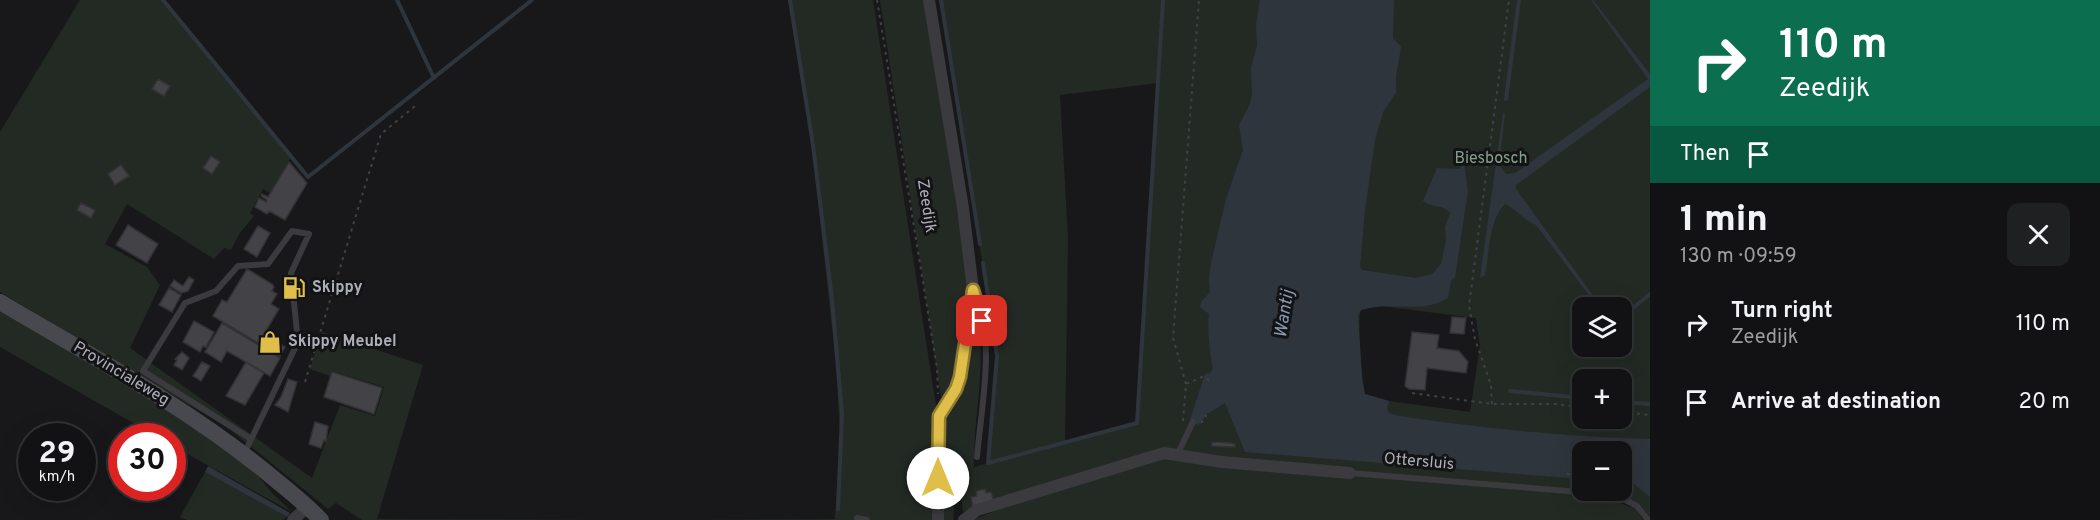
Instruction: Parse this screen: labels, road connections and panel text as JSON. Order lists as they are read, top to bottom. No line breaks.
{"streets":{"main road":["Provincialeweg"],"street":["Ottersluis"],"path":["Zeedijk"]},"water":["Wantij"],"parks":["Biesbosch"],"places":{"fuel station":["Skippy"],"shop":["Skippy Meubel"]},"page":{"turn":["110 m","Zeedijk"],"then":"Then","heading":["1 min","130 m · 09:59"],"list":[{"name":"Turn right","note":"Zeedijk","value":"110 m"},{"name":"Arrive at destination","value":"20 m"}],"map_buttons":["+","−"],"speed":"29 km/h","limit":"30"}}
